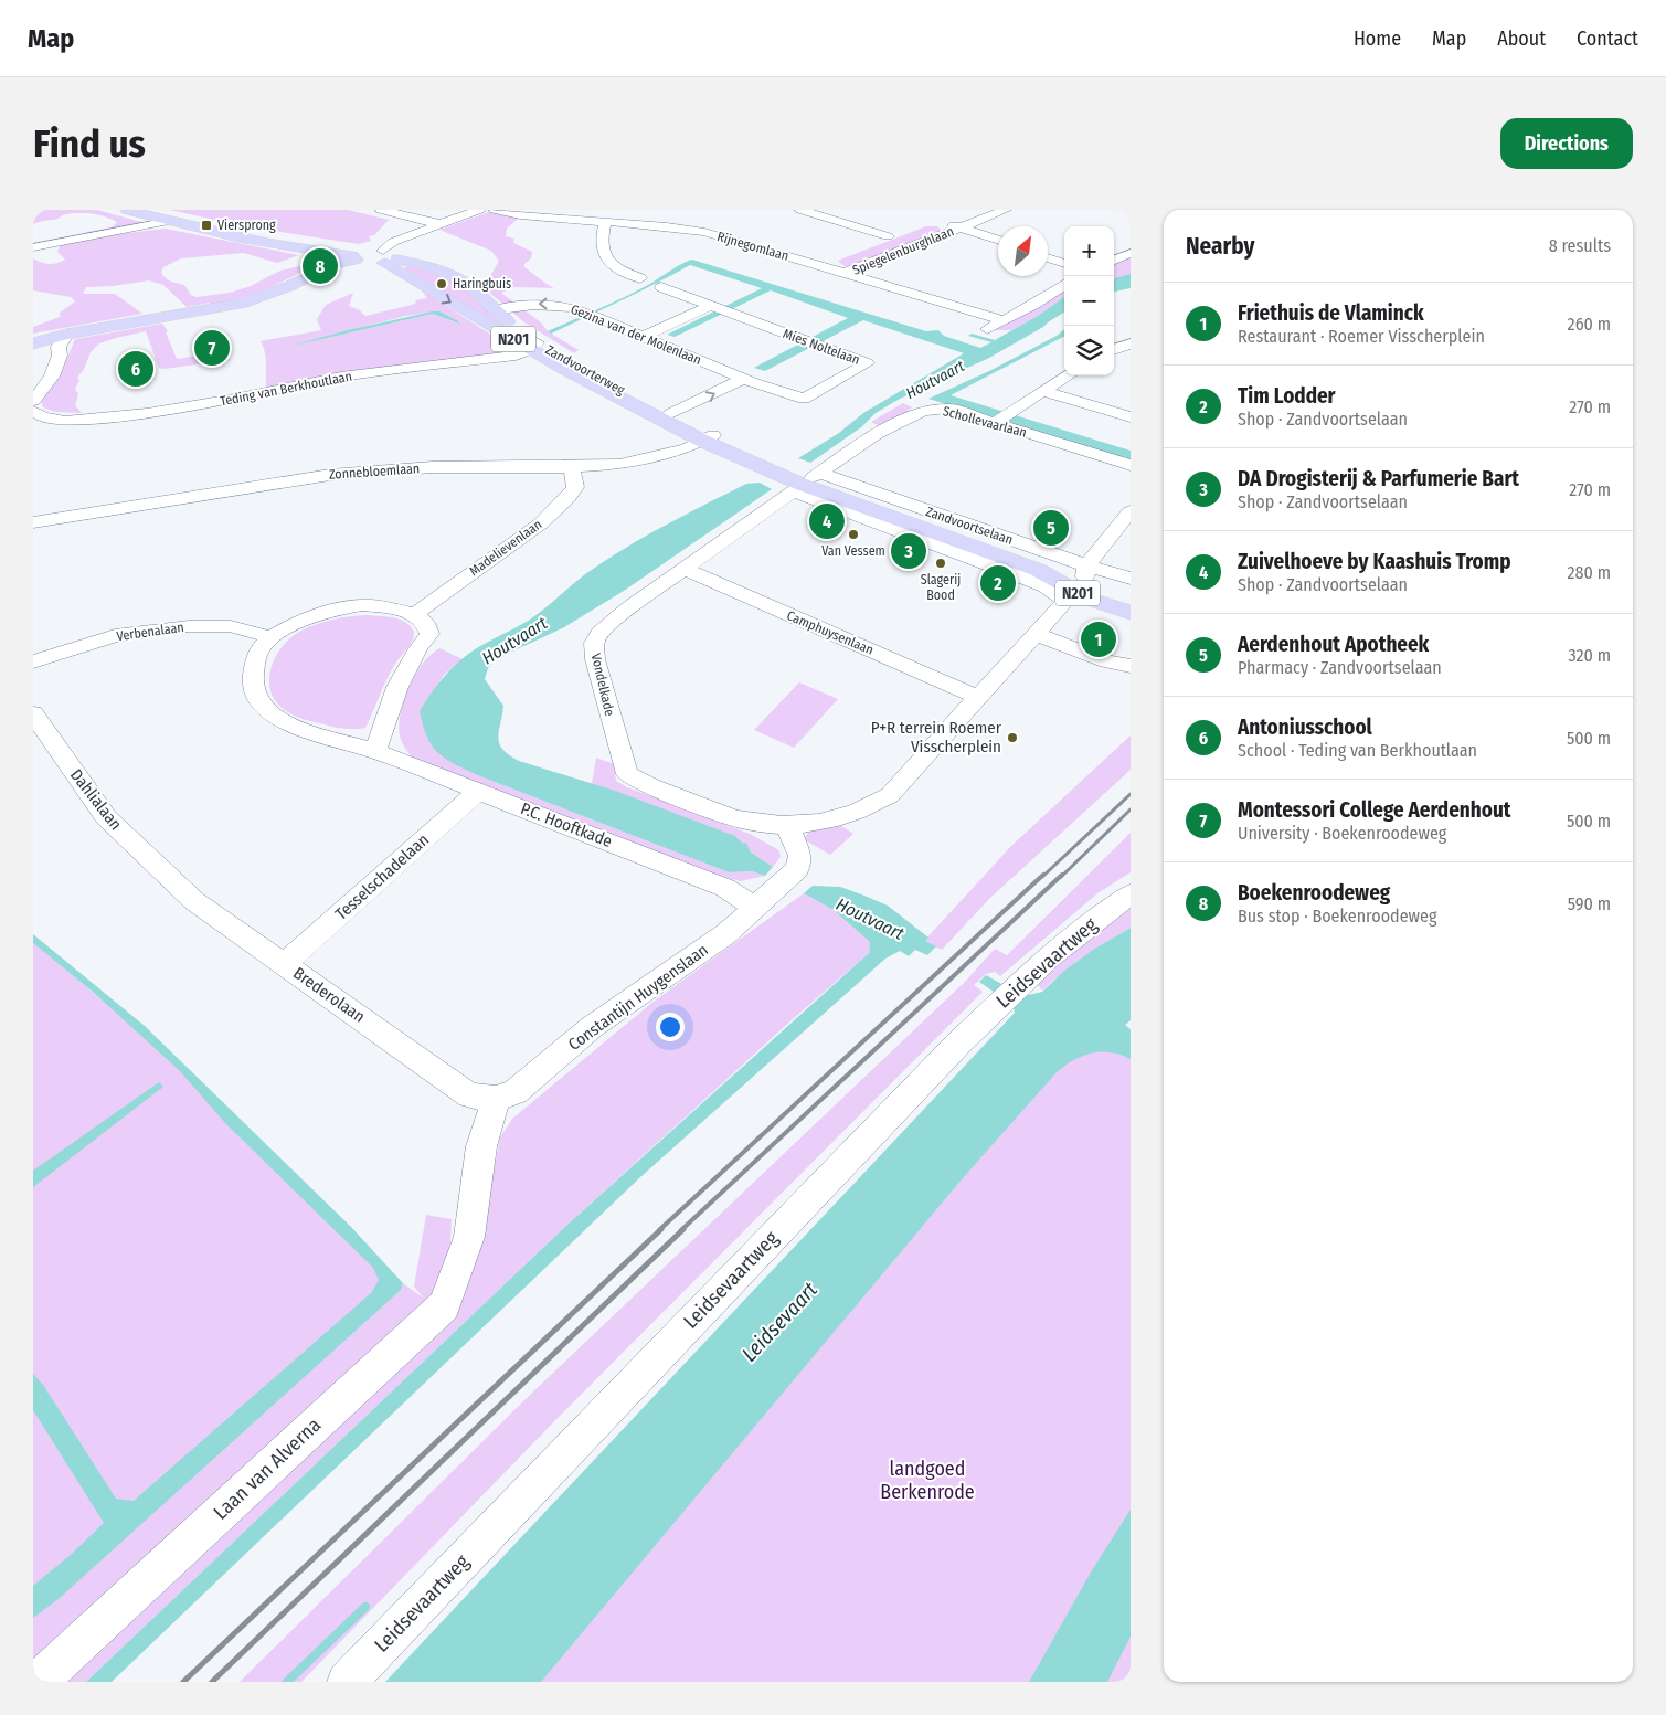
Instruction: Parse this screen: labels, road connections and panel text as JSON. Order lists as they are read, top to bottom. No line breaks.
{"streets":{"main road":["N201","Zandvoorterweg","Zandvoortselaan"],"street":["Rijnegomlaan","Spiegelenburghlaan","Gezina van der Molenlaan","Mies Noltelaan","Teding van Berkhoutlaan","Schollevaarlaan","Zonnebloemlaan","Madelievenlaan","Verbenalaan","Camphuysenlaan","Vondelkade","Dahlialaan","P.C. Hooftkade","Tesselschadelaan","Leidsevaartweg","Brederolaan","Constantijn Huygenslaan","Laan van Alverna"]},"crossings":[["Rijnegomlaan","Spiegelenburghlaan"],["Gezina van der Molenlaan","Mies Noltelaan"],["Gezina van der Molenlaan","Zandvoorterweg"],["N201","Zandvoorterweg"],["N201","Zandvoortselaan"],["Zandvoorterweg","Teding van Berkhoutlaan"],["Zandvoorterweg","Schollevaarlaan"],["Zandvoorterweg","Zonnebloemlaan"],["Zandvoorterweg","Zandvoortselaan"],["Zandvoorterweg","Vondelkade"],["Schollevaarlaan","Zandvoortselaan"],["Schollevaarlaan","Vondelkade"],["Zonnebloemlaan","Madelievenlaan"],["Zandvoortselaan","Vondelkade"],["Verbenalaan","P.C. Hooftkade"],["Camphuysenlaan","Vondelkade"],["Vondelkade","Constantijn Huygenslaan"],["Dahlialaan","Brederolaan"],["P.C. Hooftkade","Tesselschadelaan"],["P.C. Hooftkade","Constantijn Huygenslaan"],["Tesselschadelaan","Brederolaan"],["Brederolaan","Constantijn Huygenslaan"],["Brederolaan","Laan van Alverna"],["Constantijn Huygenslaan","Laan van Alverna"]],"one_way":["Gezina van der Molenlaan"],"water":["Houtvaart","Leidsevaart"],"parks":["landgoed Berkenrode"],"places":{"transit":["Viersprong"],"other":["Haringbuis","Van Vessem","Slagerij Bood","P+R terrein Roemer Visscherplein"]},"north":"top right","page":{"header":"Map","nav":["Home","Map","About","Contact"],"buttons":"Directions","title":"Find us","heading":["Nearby","8 results"],"map_buttons":["+","−"],"pins":["8","7","6","4","5","3","2","1"],"list":[{"mark":"1","name":"Friethuis de Vlaminck","note":"Restaurant · Roemer Visscherplein","value":"260 m"},{"mark":"2","name":"Tim Lodder","note":"Shop · Zandvoortselaan","value":"270 m"},{"mark":"3","name":"DA Drogisterij & Parfumerie Bart","note":"Shop · Zandvoortselaan","value":"270 m"},{"mark":"4","name":"Zuivelhoeve by Kaashuis Tromp","note":"Shop · Zandvoortselaan","value":"280 m"},{"mark":"5","name":"Aerdenhout Apotheek","note":"Pharmacy · Zandvoortselaan","value":"320 m"},{"mark":"6","name":"Antoniusschool","note":"School · Teding van Berkhoutlaan","value":"500 m"},{"mark":"7","name":"Montessori College Aerdenhout","note":"University · Boekenroodeweg","value":"500 m"},{"mark":"8","name":"Boekenroodeweg","note":"Bus stop · Boekenroodeweg","value":"590 m"}]}}
